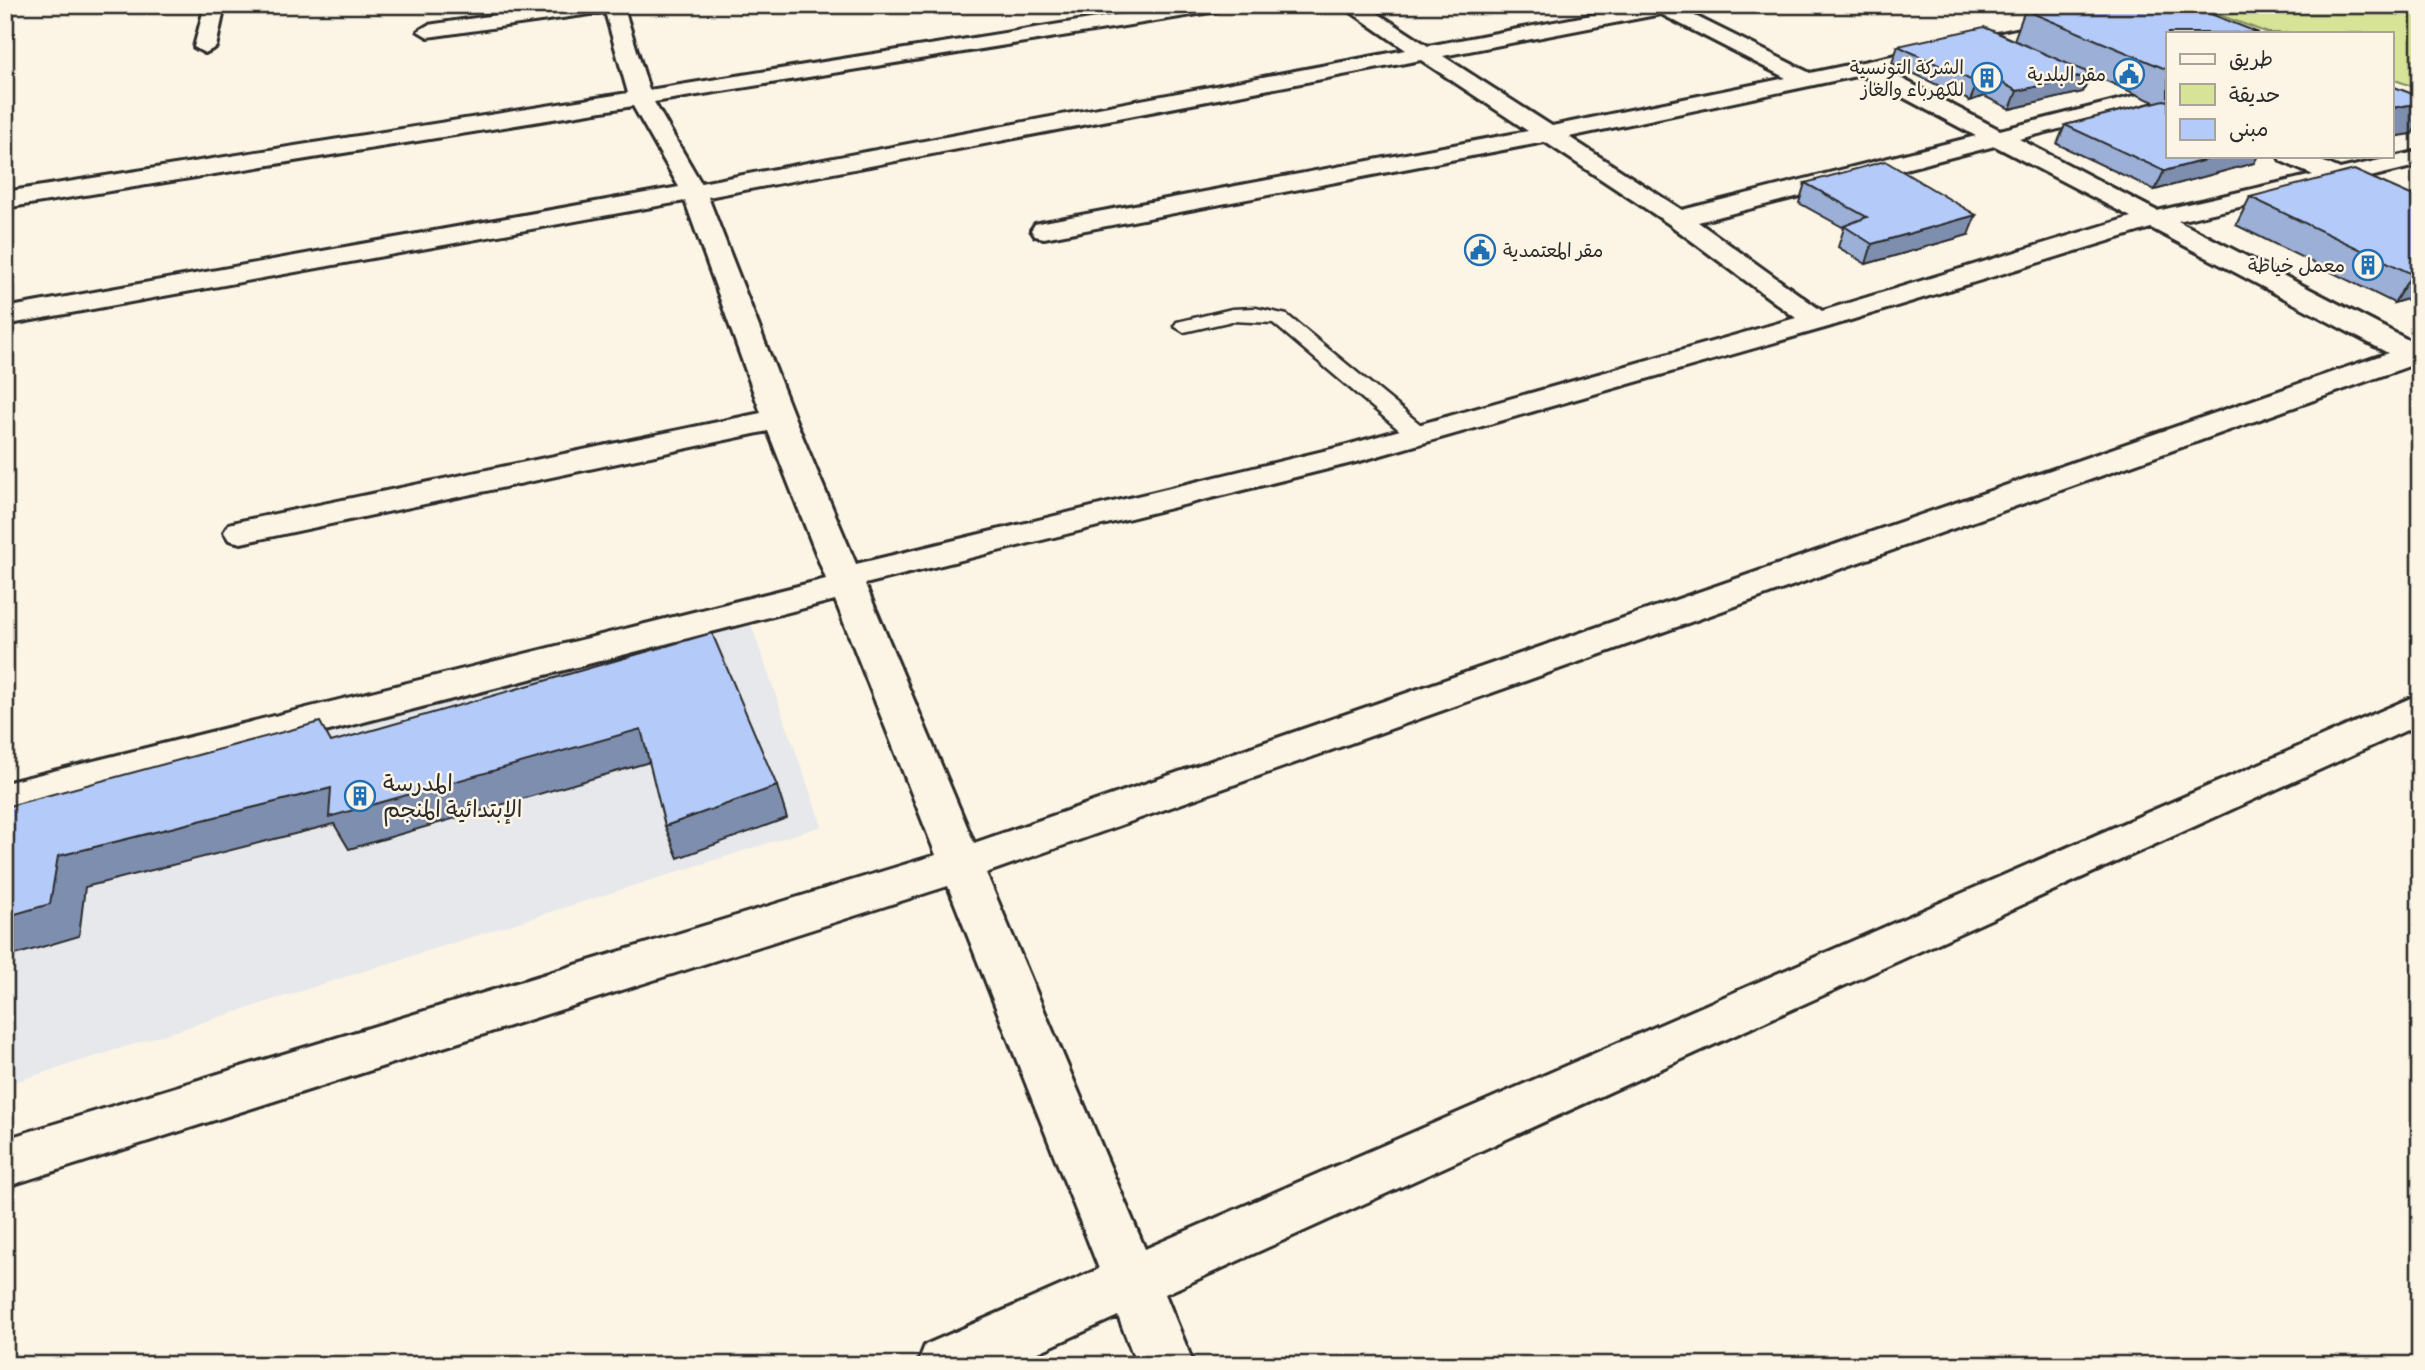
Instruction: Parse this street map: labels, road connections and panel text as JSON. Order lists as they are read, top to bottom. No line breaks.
{"places":{"public building":["مقر البلدية","مقر المعتمدية"],"building":["الشركة التونسية للكهرباء والغاز","معمل خياطة","المدرسة الإبتدائية المنجم"]},"legend":["طريق","حديقة","مبنى"]}
